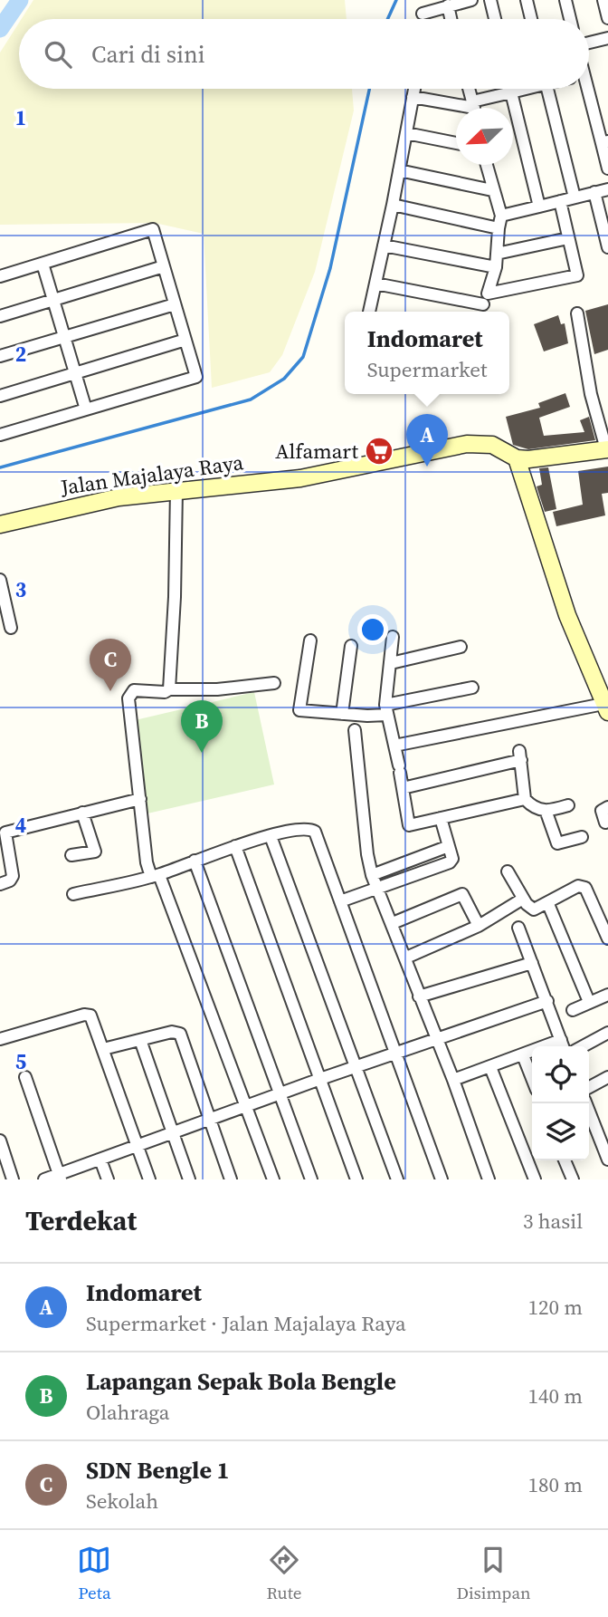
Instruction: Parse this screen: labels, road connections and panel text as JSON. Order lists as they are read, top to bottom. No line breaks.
{"streets":{"street":["Jalan Majalaya Raya"]},"places":{"supermarket":["Alfamart"]},"north":"bottom left","page":{"search":"Cari di sini","popup":["Indomaret","Supermarket"],"pins":["A","C","B"],"heading":["Terdekat","3 hasil"],"list":[{"mark":"A","name":"Indomaret","note":"Supermarket · Jalan Majalaya Raya","value":"120 m"},{"mark":"B","name":"Lapangan Sepak Bola Bengle","note":"Olahraga","value":"140 m"},{"mark":"C","name":"SDN Bengle 1","note":"Sekolah","value":"180 m"}],"nav":["Peta","Rute","Disimpan"]},"grid":{"rows":["1","2","3","4","5"]}}
